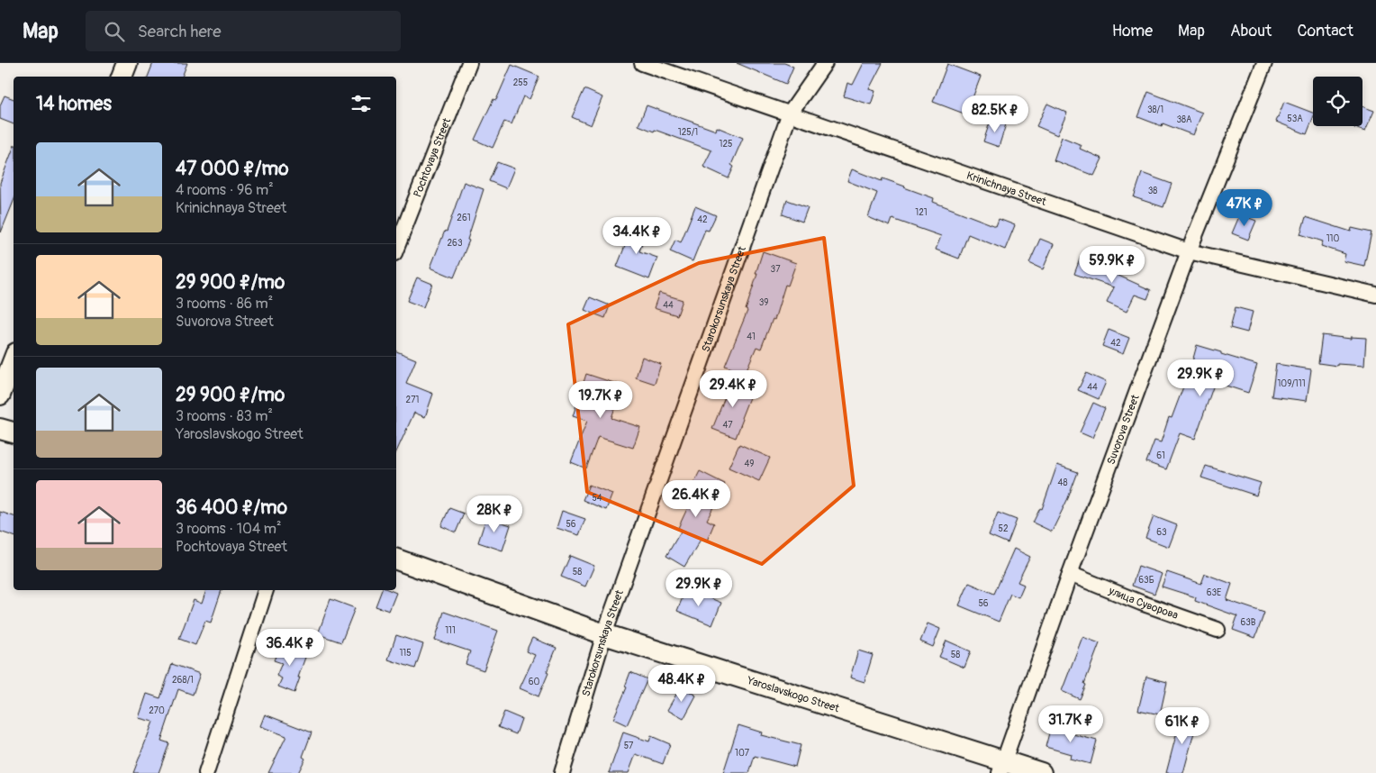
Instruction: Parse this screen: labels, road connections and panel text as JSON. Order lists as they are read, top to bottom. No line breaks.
{"streets":{"street":["Pochtovaya Street","Krinichnaya Street","Starokorsunskaya Street","Suvorova Street","улица Суворова","Yaroslavskogo Street"]},"crossings":[["Krinichnaya Street","Starokorsunskaya Street"],["Krinichnaya Street","Suvorova Street"],["Starokorsunskaya Street","Yaroslavskogo Street"],["Suvorova Street","улица Суворова"],["Suvorova Street","Yaroslavskogo Street"]],"house_numbers":["255","38/1","53А","38А","125/1","125","38","121","261","42","110","263","37","39","44","41","42","109/111","44","271","47","61","49","48","54","56","52","63","58","63Б","63Е","56","63В","111","115","58","268/1","60","270","57","107"],"page":{"header":"Map","search":"Search here","nav":["Home","Map","About","Contact"],"heading":"14 homes","price":["82.5K ₽","47K ₽","34.4K ₽","59.9K ₽","29.9K ₽","29.4K ₽","19.7K ₽","26.4K ₽","28K ₽","29.9K ₽","36.4K ₽","48.4K ₽","31.7K ₽","61K ₽"],"list":[{"name":"47 000 ₽/mo","note":"4 rooms · 96 m² · Krinichnaya Street"},{"name":"29 900 ₽/mo","note":"3 rooms · 86 m² · Suvorova Street"},{"name":"29 900 ₽/mo","note":"3 rooms · 83 m² · Yaroslavskogo Street"},{"name":"36 400 ₽/mo","note":"3 rooms · 104 m² · Pochtovaya Street"}]}}
